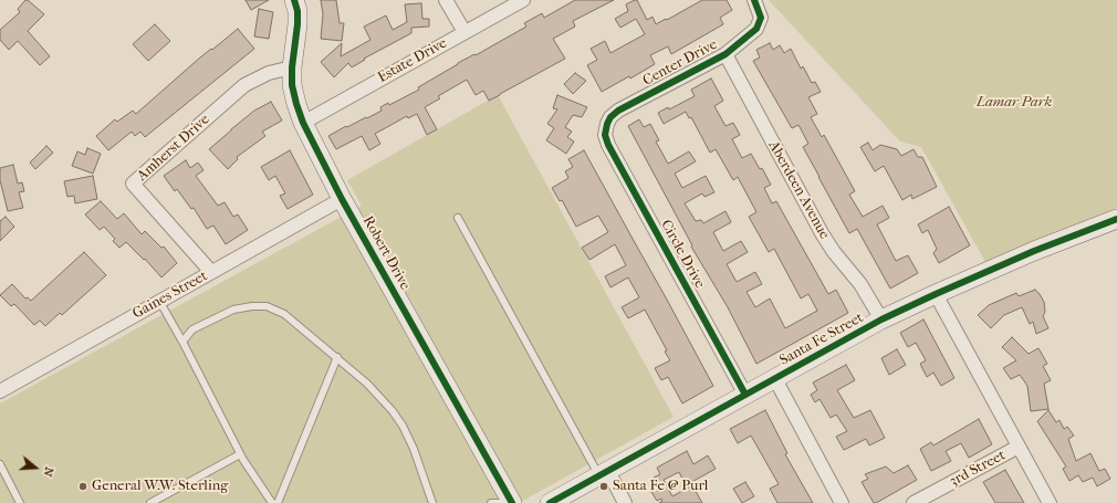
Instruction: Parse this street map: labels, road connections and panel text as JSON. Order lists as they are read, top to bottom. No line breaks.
{"streets":{"street":["Estate Drive","Center Drive","Amherst Drive","Aberdeen Avenue","Robert Drive","Circle Drive","Gaines Street","Santa Fe Street","3rd Street"]},"crossings":[["Estate Drive","Robert Drive"],["Center Drive","Aberdeen Avenue"],["Center Drive","Circle Drive"],["Amherst Drive","Robert Drive"],["Amherst Drive","Gaines Street"],["Aberdeen Avenue","Santa Fe Street"],["Robert Drive","Gaines Street"],["Circle Drive","Santa Fe Street"]],"parks":["Lamar Park"],"places":["General W.W. Sterling","Santa Fe @ Purl"],"north":"right"}
